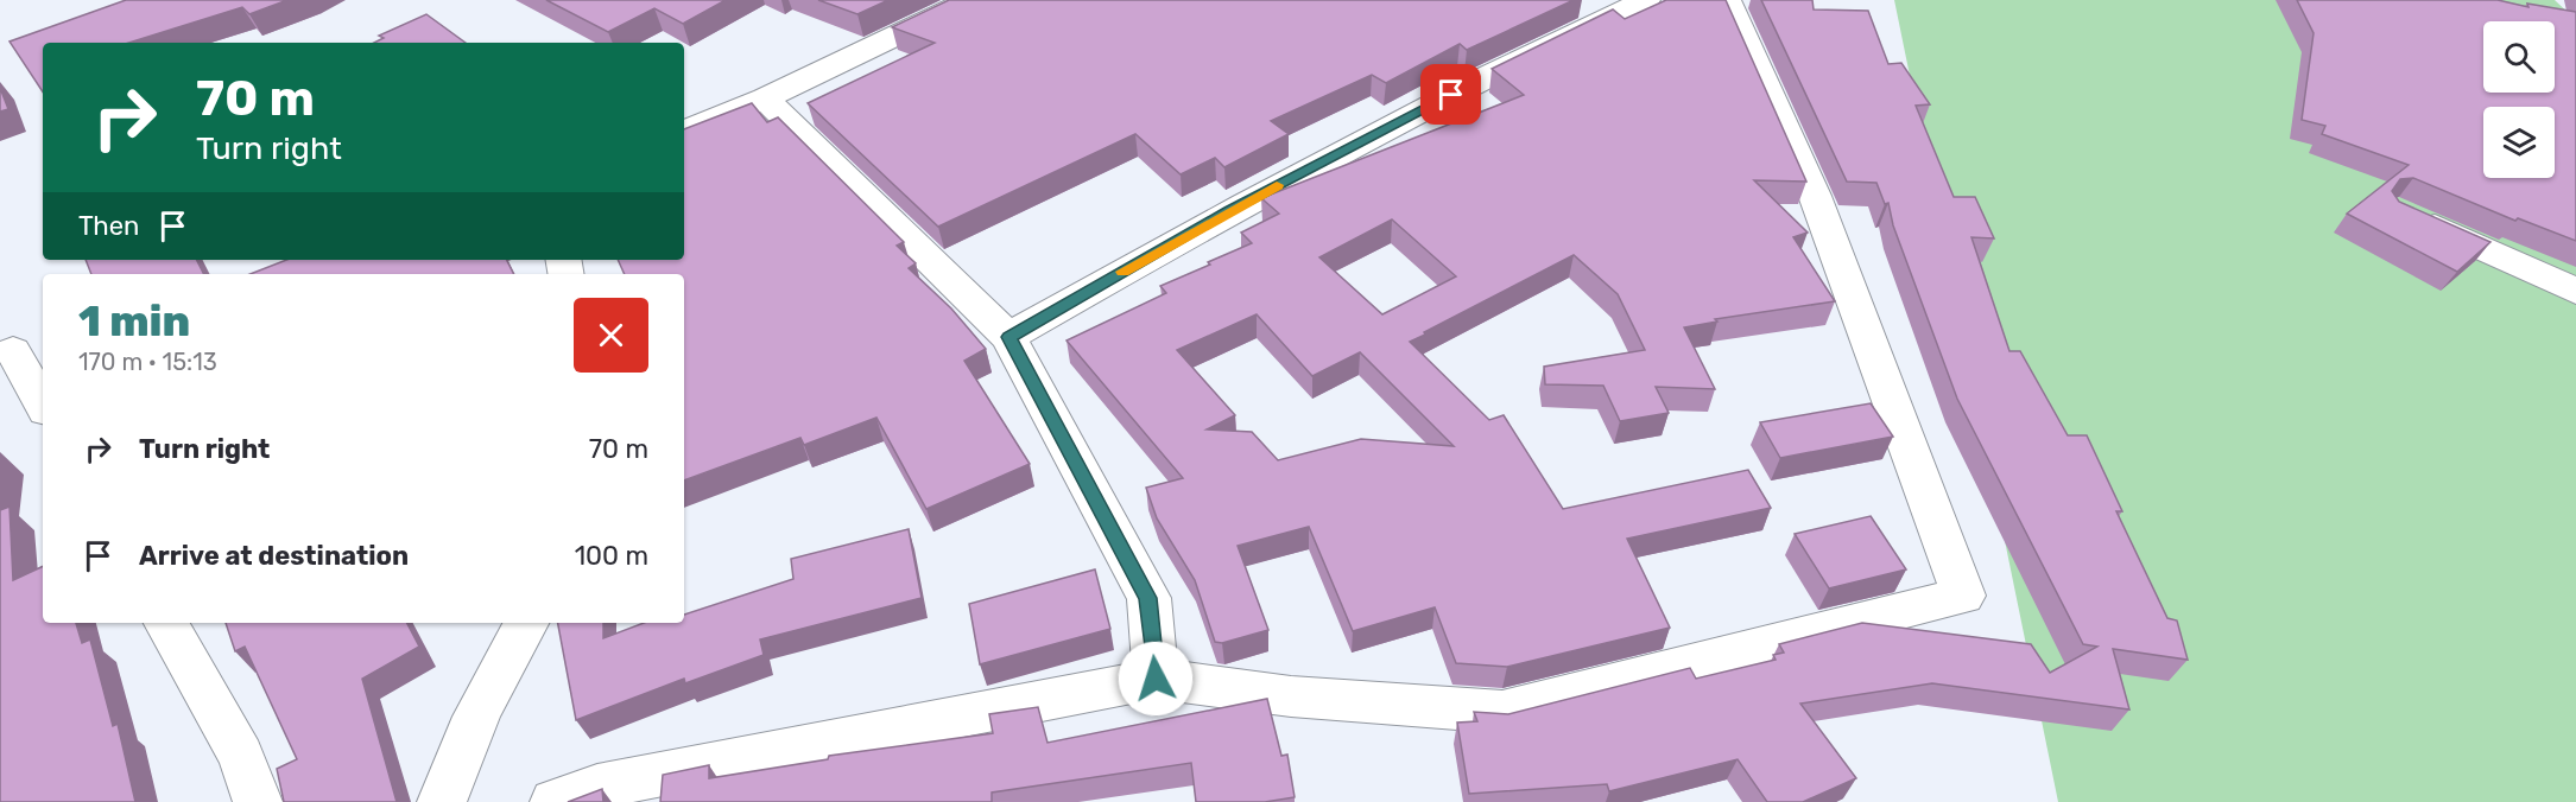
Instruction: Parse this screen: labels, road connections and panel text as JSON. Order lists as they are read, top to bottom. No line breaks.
{"page":{"turn":["70 m","Turn right"],"then":"Then","heading":["1 min","170 m · 15:13"],"list":[{"name":"Turn right","value":"70 m"},{"name":"Arrive at destination","value":"100 m"}]}}
